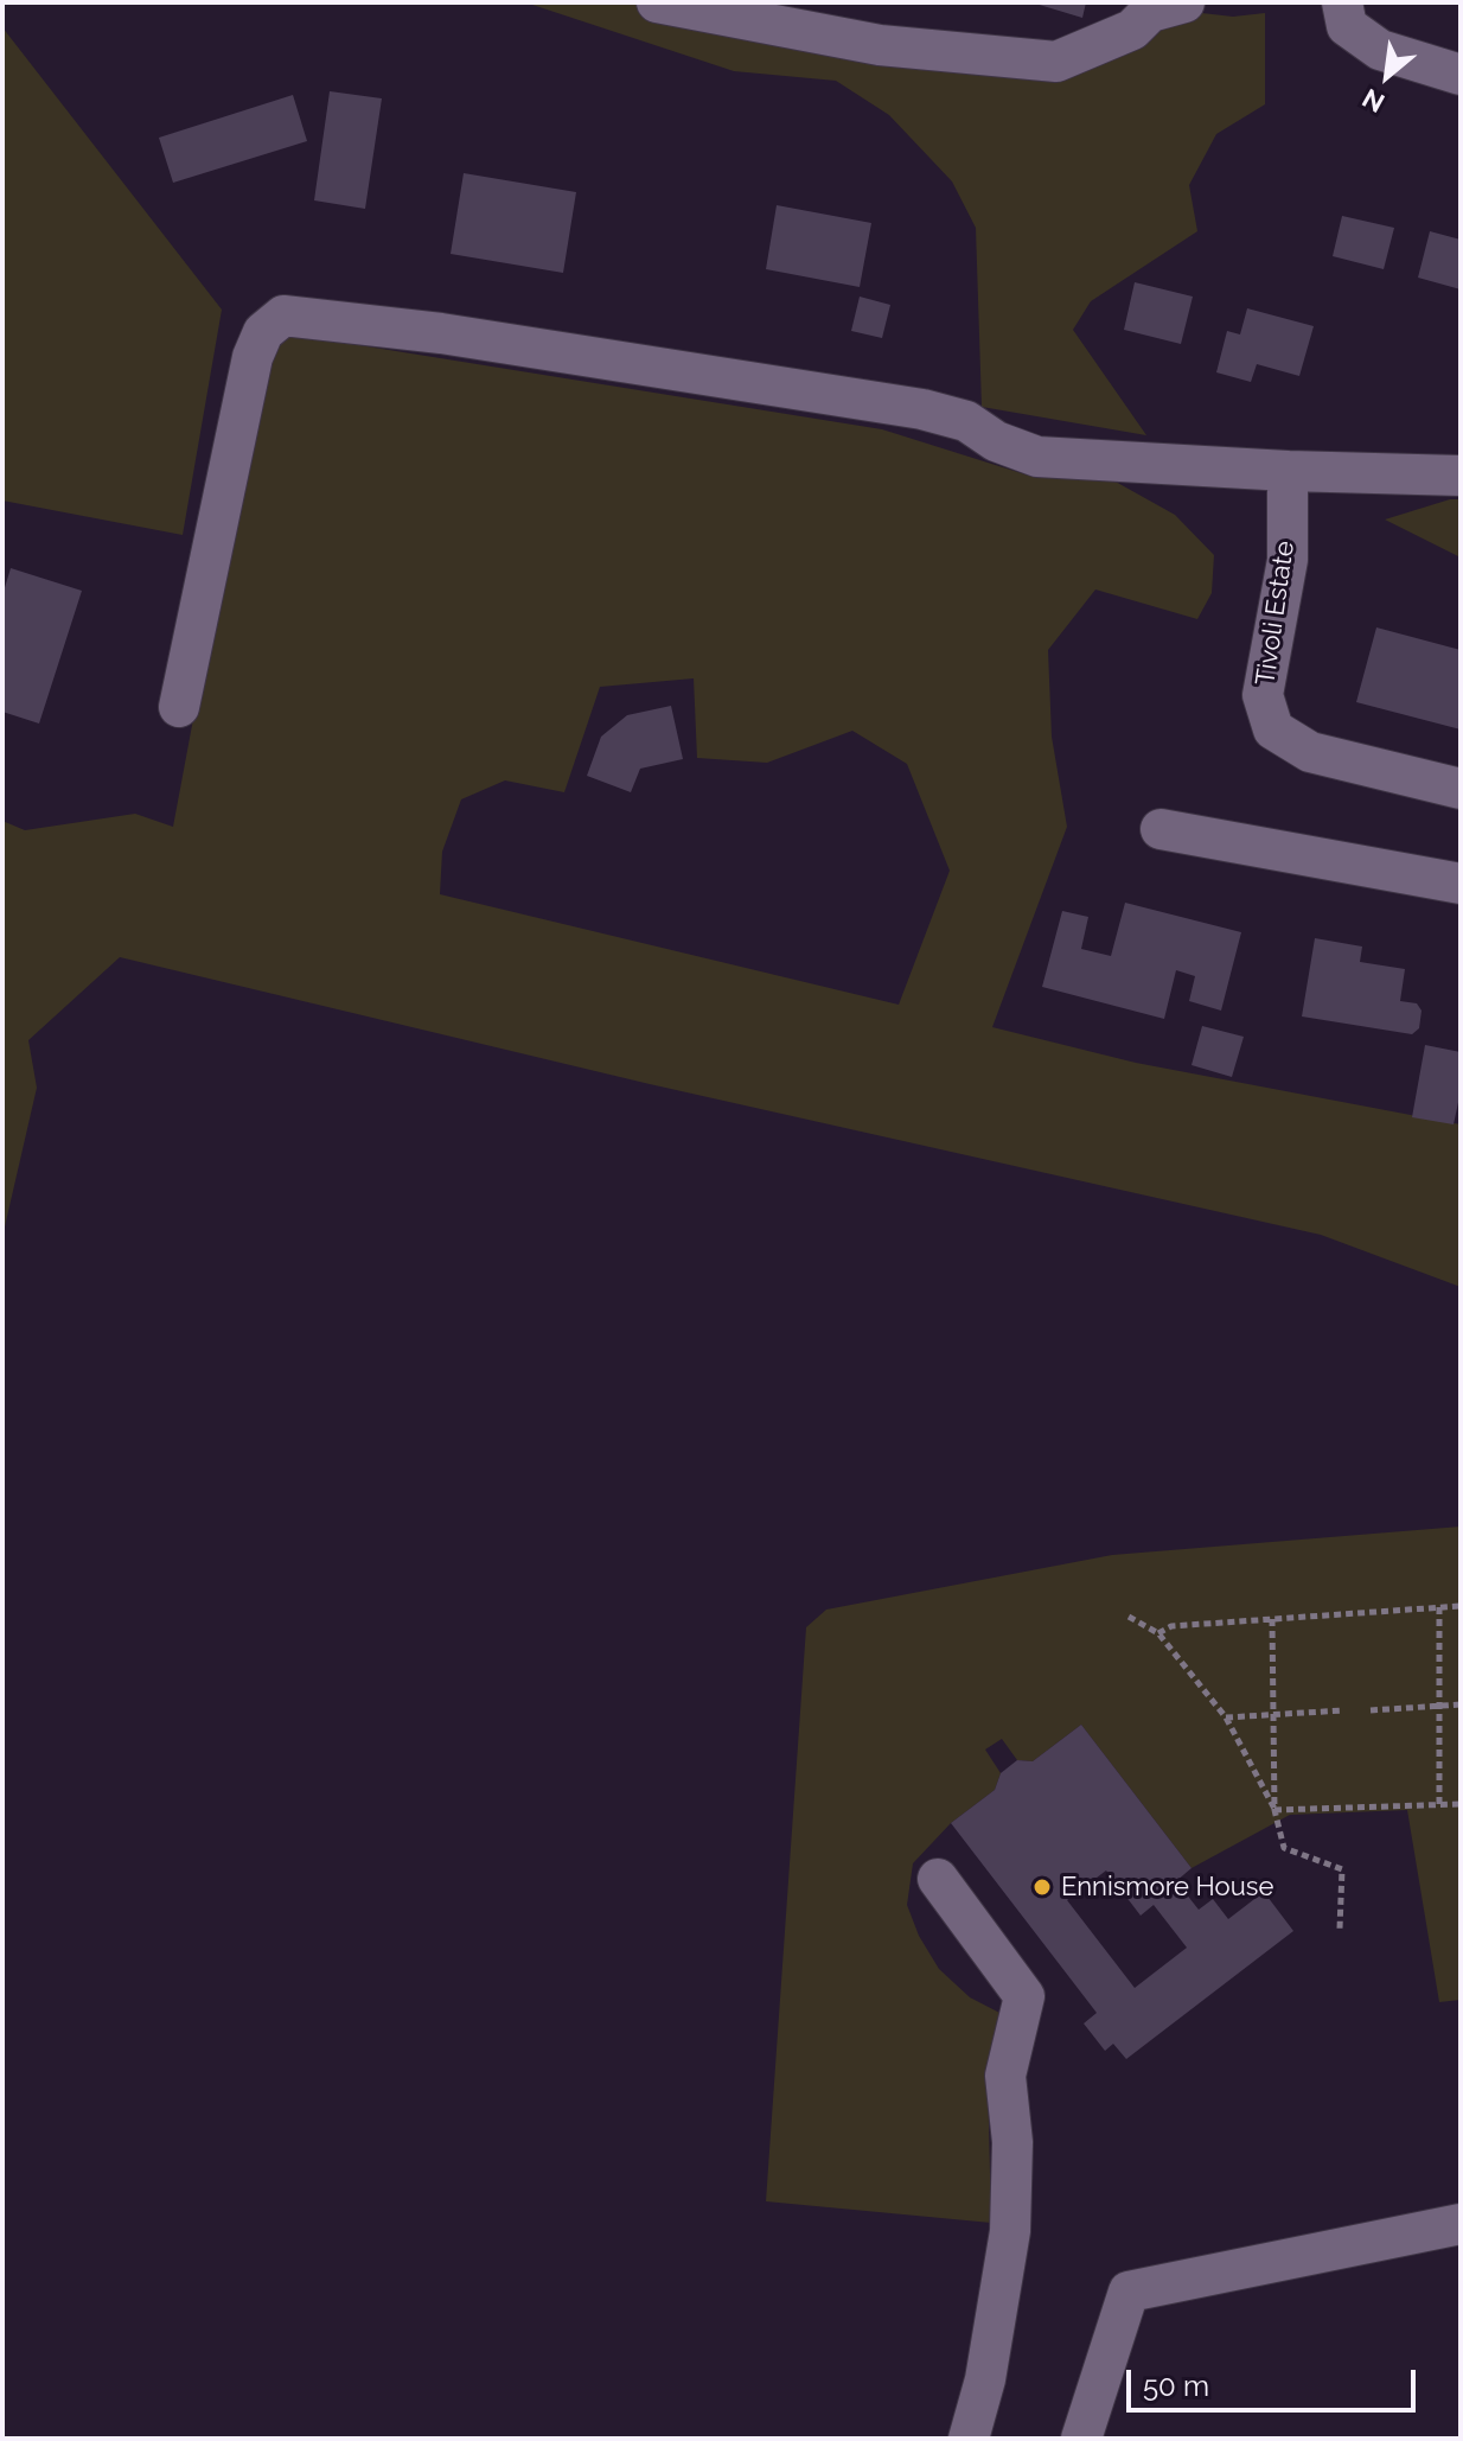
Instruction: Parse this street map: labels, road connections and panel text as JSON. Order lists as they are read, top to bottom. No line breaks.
{"streets":{"street":["Tivoli Estate"]},"places":["Ennismore House"],"scale_bar":"50 m","north":"bottom left"}
